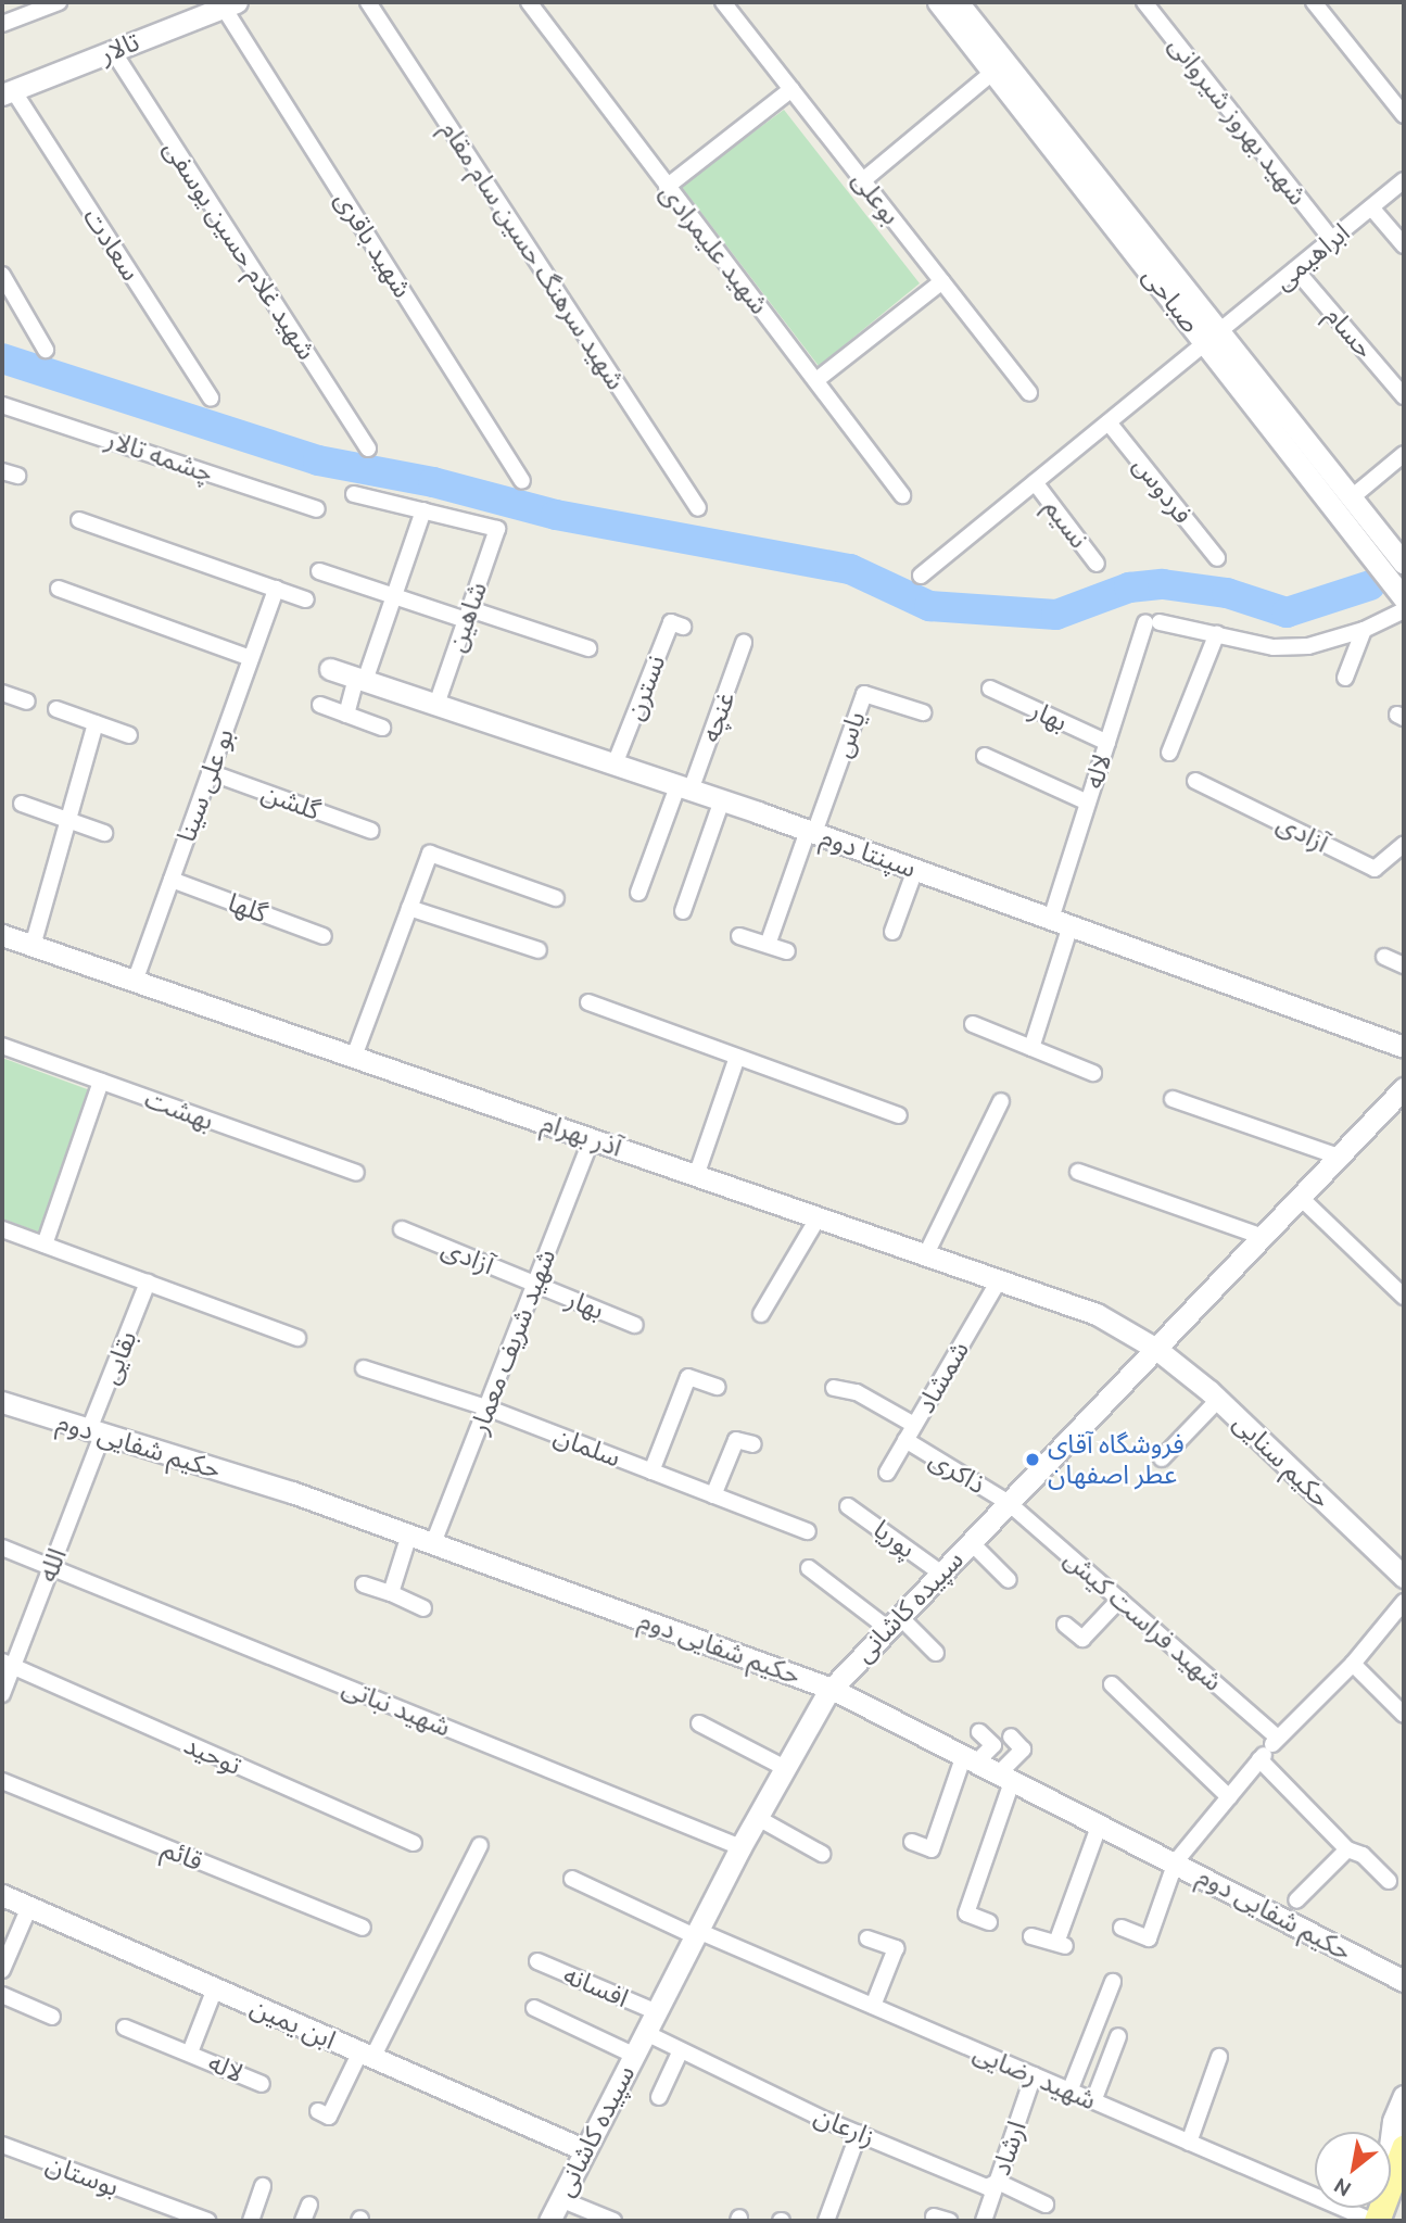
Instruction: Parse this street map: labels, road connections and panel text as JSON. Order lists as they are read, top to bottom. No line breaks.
{"streets":{"street":["تالار","شهید بهروز شیروانی","بوعلی","سعادت","شهید باقری","شهید علیمرادی","شهید غلام حسین یوسفی","شهید سرهنگ حسین سام مقام","ابراهیمی","صباحی","حسام","چشمه تالار","فردوس","نسیم","شاهین","نسترن","بهار","غنچه","یاس","لاله","بو علی سینا","گلشن","آزادی","سپنتا دوم","گلها","بهشت","آذر بهرام","شهید شریف معمار","بقایی","شمشاد","حکیم شفایی دوم","سلمان","حکیم سنایی","ذاکری","پوریا","الله","سپیده کاشانی","شهید فراست کیش","شهید نباتی","توحید","قائم","افسانه","ابن یمین","شهید رضایی","زارعان","ارشاد","بوستان"]},"crossings":[["تالار","سعادت"],["تالار","شهید باقری"],["تالار","شهید غلام حسین یوسفی"],["شهید بهروز شیروانی","ابراهیمی"],["ابراهیمی","صباحی"],["ابراهیمی","حسام"],["ابراهیمی","فردوس"],["ابراهیمی","نسیم"],["شاهین","سپنتا دوم"],["نسترن","سپنتا دوم"],["بهار","لاله"],["بهار","آزادی"],["بهار","شهید شریف معمار"],["غنچه","سپنتا دوم"],["یاس","سپنتا دوم"],["لاله","سپنتا دوم"],["لاله","ابن یمین"],["بو علی سینا","گلشن"],["بو علی سینا","گلها"],["بو علی سینا","آذر بهرام"],["آزادی","شهید شریف معمار"],["آذر بهرام","شهید شریف معمار"],["آذر بهرام","شمشاد"],["آذر بهرام","حکیم سنایی"],["آذر بهرام","سپیده کاشانی"],["شهید شریف معمار","حکیم شفایی دوم"],["شهید شریف معمار","سلمان"],["بقایی","حکیم شفایی دوم"],["بقایی","الله"],["شمشاد","ذاکری"],["حکیم شفایی دوم","الله"],["حکیم شفایی دوم","سپیده کاشانی"],["حکیم سنایی","سپیده کاشانی"],["ذاکری","سپیده کاشانی"],["ذاکری","شهید فراست کیش"],["پوریا","سپیده کاشانی"],["الله","شهید نباتی"],["الله","توحید"],["سپیده کاشانی","شهید فراست کیش"],["سپیده کاشانی","شهید نباتی"],["سپیده کاشانی","افسانه"],["سپیده کاشانی","ابن یمین"],["سپیده کاشانی","شهید رضایی"],["سپیده کاشانی","زارعان"],["شهید رضایی","ارشاد"],["زارعان","ارشاد"]],"places":["فروشگاه آقای عطر اصفهان"],"north":"bottom left"}
